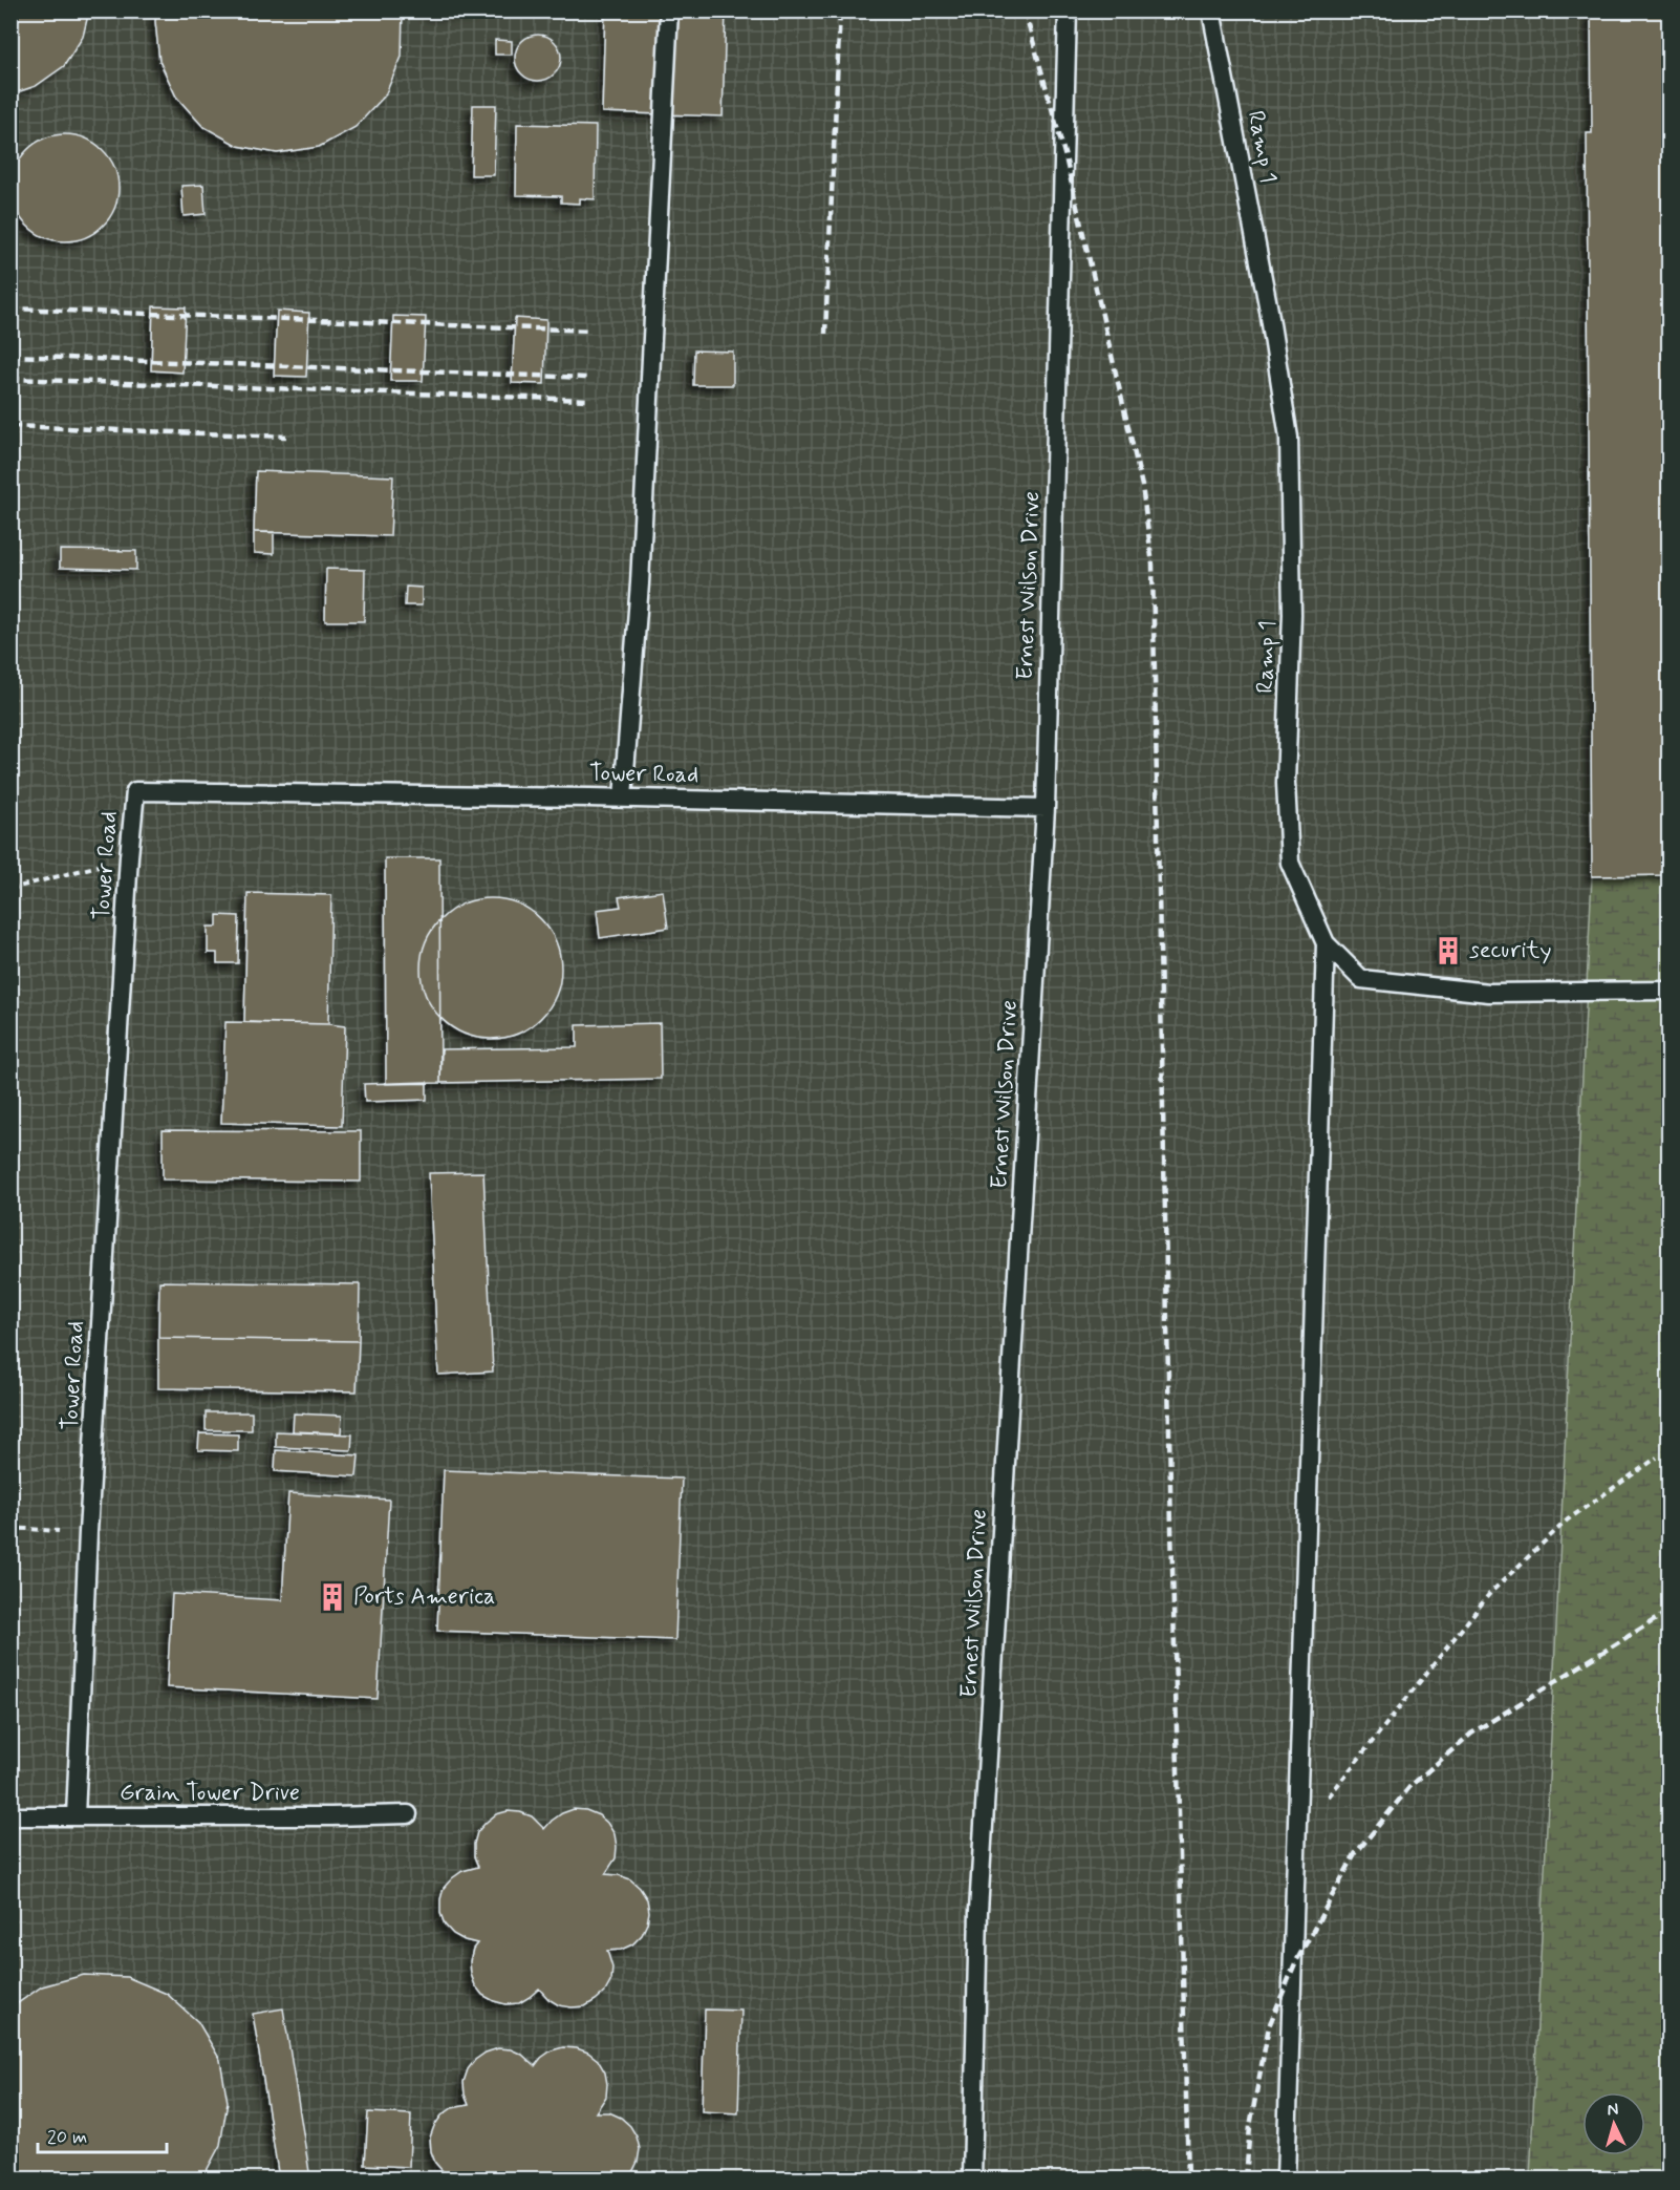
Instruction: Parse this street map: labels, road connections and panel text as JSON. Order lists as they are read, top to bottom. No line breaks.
{"streets":{"lane":["Ramp 1","Ernest Wilson Drive","Tower Road","Grain Tower Drive"]},"crossings":[["Ernest Wilson Drive","Tower Road"],["Tower Road","Grain Tower Drive"]],"places":{"building":["security","Ports America"]},"scale_bar":"20 m","north":"top"}
